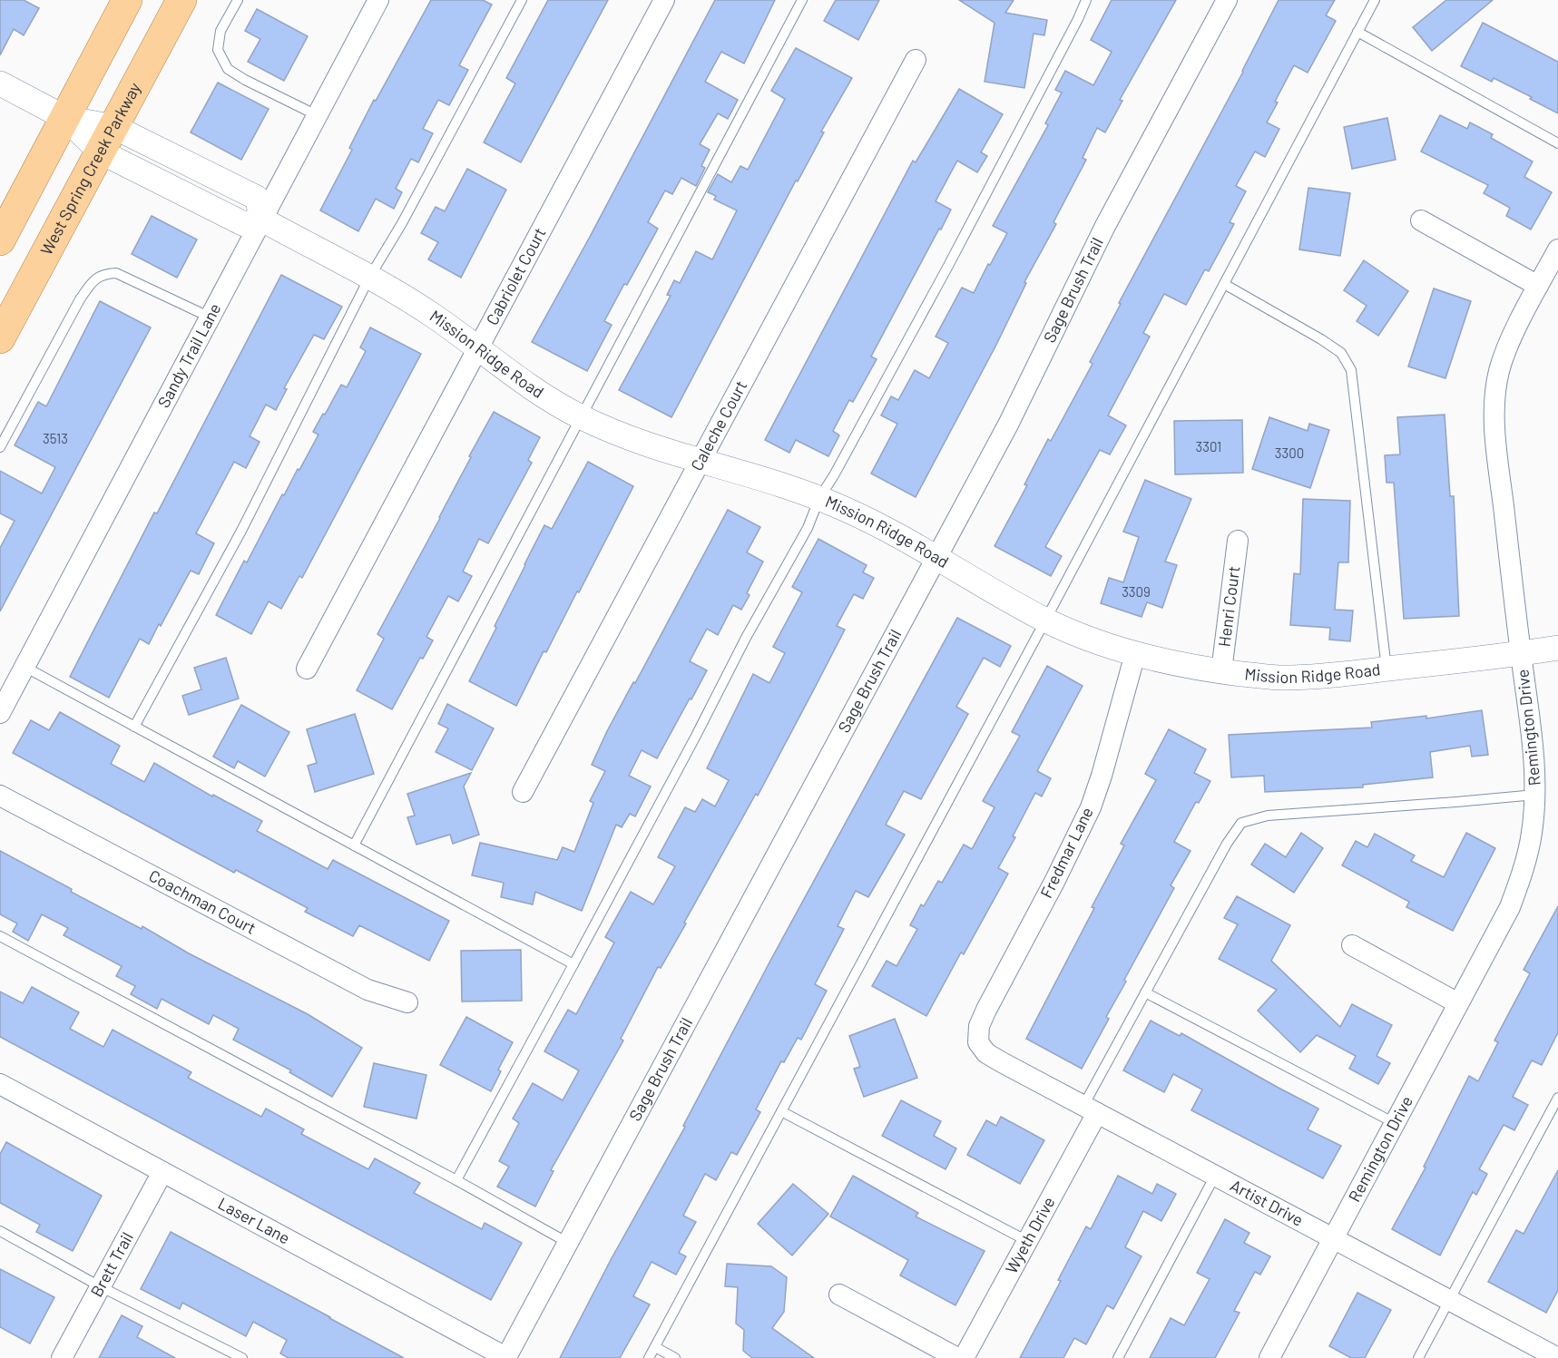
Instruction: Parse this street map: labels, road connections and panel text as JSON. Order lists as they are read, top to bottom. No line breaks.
{"streets":{"main road":["West Spring Creek Parkway"],"street":["Cabriolet Court","Sage Brush Trail","Mission Ridge Road","Sandy Trail Lane","Caleche Court","Henri Court","Remington Drive","Fredmar Lane","Coachman Court","Artist Drive","Laser Lane","Wyeth Drive","Brett Trail"]},"crossings":[["Cabriolet Court","Mission Ridge Road"],["Sage Brush Trail","Mission Ridge Road"],["Sage Brush Trail","Laser Lane"],["Mission Ridge Road","Sandy Trail Lane"],["Mission Ridge Road","Caleche Court"],["Mission Ridge Road","Henri Court"],["Mission Ridge Road","Remington Drive"],["Mission Ridge Road","Fredmar Lane"],["Remington Drive","Artist Drive"],["Fredmar Lane","Artist Drive"],["Artist Drive","Wyeth Drive"],["Laser Lane","Brett Trail"]],"house_numbers":["3513","3301","3300","3309"]}
